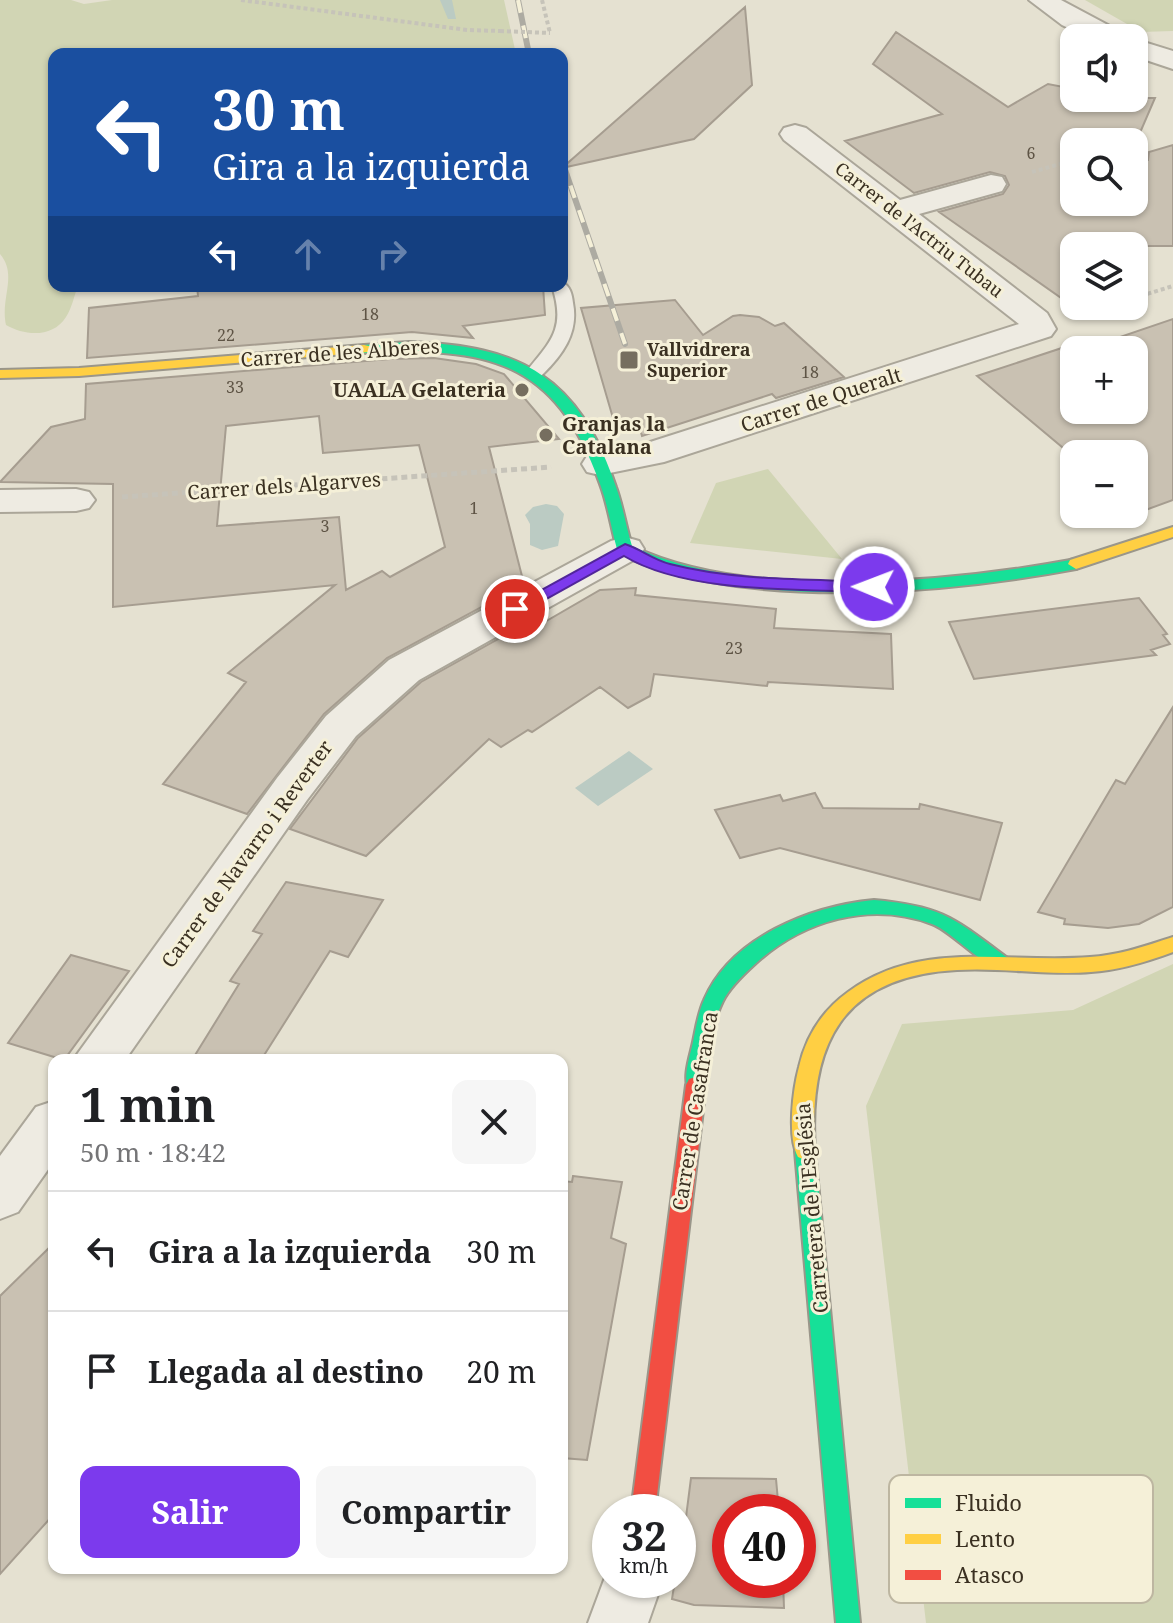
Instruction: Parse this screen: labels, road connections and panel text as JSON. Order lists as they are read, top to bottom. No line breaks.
{"streets":{"street":["Carrer de l'Actriu Tubau","Carrer de les Alberes","Carrer de Queralt","Carrer de Navarro i Reverter","Carrer de Casafranca","Carretera de l'Església"],"path":["Carrer dels Algarves"]},"crossings":[["Carrer de l'Actriu Tubau","Carrer de Queralt"],["Carrer de les Alberes","Carrer de Queralt"],["Carrer de les Alberes","Carrer de Navarro i Reverter"],["Carrer de Casafranca","Carretera de l'Església"]],"places":{"transit":["Vallvidrera Superior"],"other":["UAALA Gelateria","Granjas la Catalana"]},"house_numbers":["6","18","22","18","33","1","3","23"],"legend":["Fluido","Lento","Atasco"],"page":{"map_buttons":["+","−"],"turn":["30 m","Gira a la izquierda"],"heading":["1 min","50 m · 18:42"],"list":[{"name":"Gira a la izquierda","value":"30 m"},{"name":"Llegada al destino","value":"20 m"}],"buttons":["Salir","Compartir"],"speed":"32 km/h","limit":"40"}}
